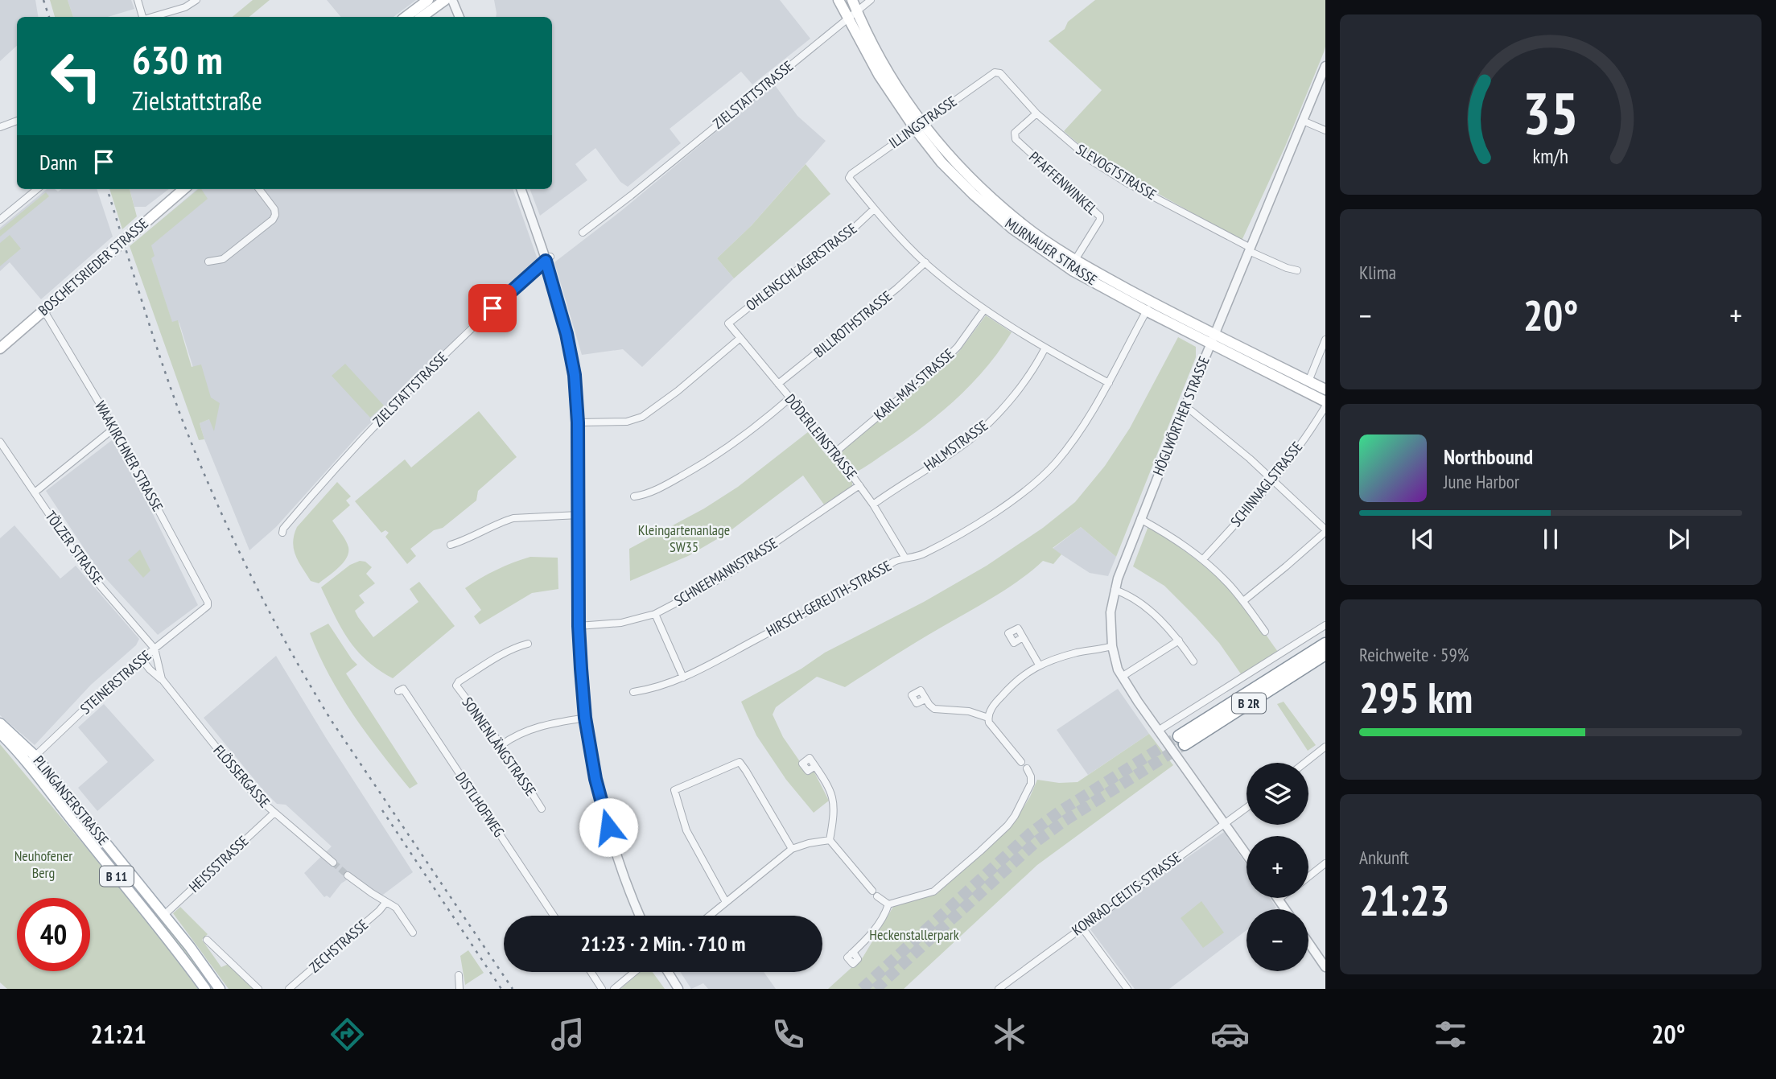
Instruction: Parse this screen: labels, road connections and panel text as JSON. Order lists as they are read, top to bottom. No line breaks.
{"streets":{"highway":["B 2R"],"main road":["MURNAUER STRASSE","BOSCHETSRIEDER STRASSE","PLINGANSERSTRASSE","B 11"],"street":["ZIELSTATTSTRASSE","ILLINGSTRASSE","SLEVOGTSTRASSE","PFAFFENWINKEL","OHLENSCHLAGERSTRASSE","BILLROTHSTRASSE","KARL-MAY-STRASSE","HÖGLWÖRTHER STRASSE","DÖDERLEINSTRASSE","HALMSTRASSE","WAAKIRCHNER STRASSE","SCHINNAGLSTRASSE","TÖLZER STRASSE","SCHNEEMANNSTRASSE","HIRSCH-GEREUTH-STRASSE","STEINERSTRASSE","SONNENLÄNGSTRASSE","FLÖSSERGASSE","DISTLHOFWEG","HEISSSTRASSE","KONRAD-CELTIS-STRASSE","ZECHSTRASSE"]},"crossings":[["ZIELSTATTSTRASSE","MURNAUER STRASSE"],["ILLINGSTRASSE","SLEVOGTSTRASSE"],["ILLINGSTRASSE","MURNAUER STRASSE"],["ILLINGSTRASSE","OHLENSCHLAGERSTRASSE"],["SLEVOGTSTRASSE","PFAFFENWINKEL"],["SLEVOGTSTRASSE","HÖGLWÖRTHER STRASSE"],["PFAFFENWINKEL","MURNAUER STRASSE"],["MURNAUER STRASSE","HÖGLWÖRTHER STRASSE"],["MURNAUER STRASSE","SCHINNAGLSTRASSE"],["MURNAUER STRASSE","HIRSCH-GEREUTH-STRASSE"],["BOSCHETSRIEDER STRASSE","WAAKIRCHNER STRASSE"],["OHLENSCHLAGERSTRASSE","DÖDERLEINSTRASSE"],["BILLROTHSTRASSE","DÖDERLEINSTRASSE"],["KARL-MAY-STRASSE","DÖDERLEINSTRASSE"],["HÖGLWÖRTHER STRASSE","KONRAD-CELTIS-STRASSE"],["DÖDERLEINSTRASSE","HALMSTRASSE"],["DÖDERLEINSTRASSE","SCHNEEMANNSTRASSE"],["DÖDERLEINSTRASSE","HIRSCH-GEREUTH-STRASSE"],["WAAKIRCHNER STRASSE","STEINERSTRASSE"],["TÖLZER STRASSE","STEINERSTRASSE"],["TÖLZER STRASSE","FLÖSSERGASSE"],["STEINERSTRASSE","FLÖSSERGASSE"],["STEINERSTRASSE","PLINGANSERSTRASSE"],["FLÖSSERGASSE","HEISSSTRASSE"],["PLINGANSERSTRASSE","HEISSSTRASSE"]],"parks":["Kleingartenanlage SW35","Neuhofener Berg","Heckenstallerpark"],"page":{"turn":["630 m","Zielstattstraße"],"then":"Dann","tile":["Klima",["Reichweite · 59%","295 km"],["Ankunft","21:23"]],"heat":["−","20°","+"],"song":["Northbound","June Harbor"],"map_buttons":["+","−"],"limit":"40","trip":"21:23 · 2 Min. · 710 m","tabs":["21:21","20°"],"gauge":["35","km/h"]}}
